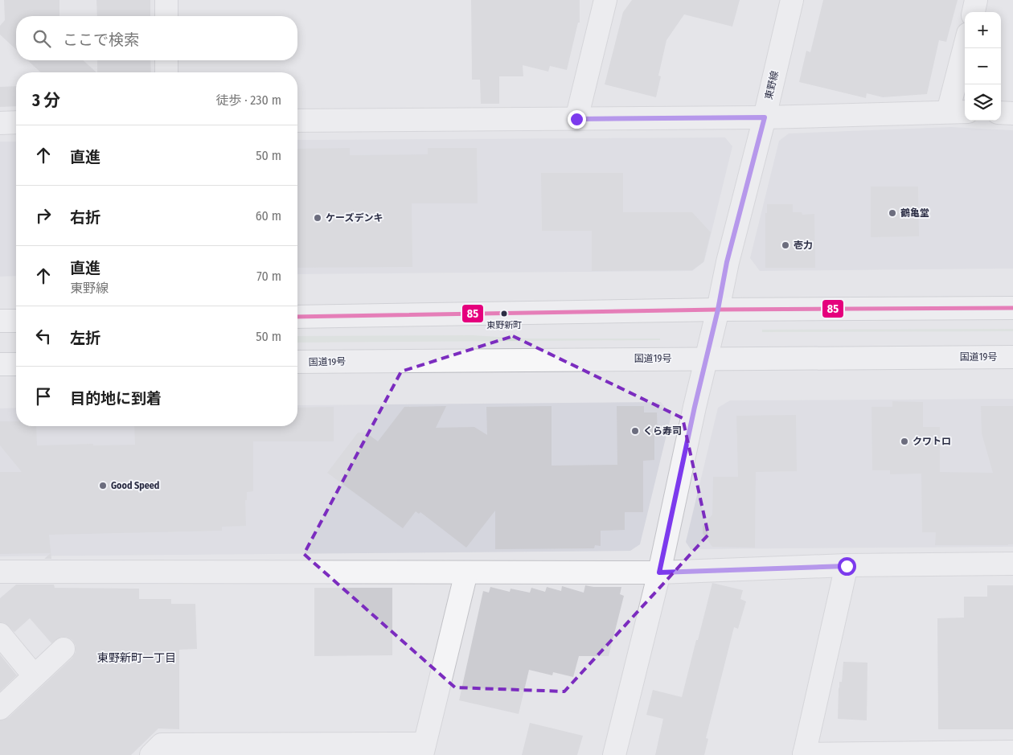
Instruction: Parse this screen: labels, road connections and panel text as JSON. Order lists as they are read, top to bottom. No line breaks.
{"streets":{"highway":["国道19号"],"street":["東野線"]},"crossings":[["東野線","国道19号"]],"districts":["東野新町一丁目"],"places":["鶴亀堂","ケーズデンキ","壱力","東野新町","くら寿司","クワトロ","Good Speed"],"lines":["transit line 85"],"page":{"map_buttons":["+","−"],"search":"ここで検索","heading":["3 分","徒歩 · 230 m"],"list":[["直進","50 m"],["右折","60 m"],["直進","東野線","70 m"],["左折","50 m"],"目的地に到着"]}}
